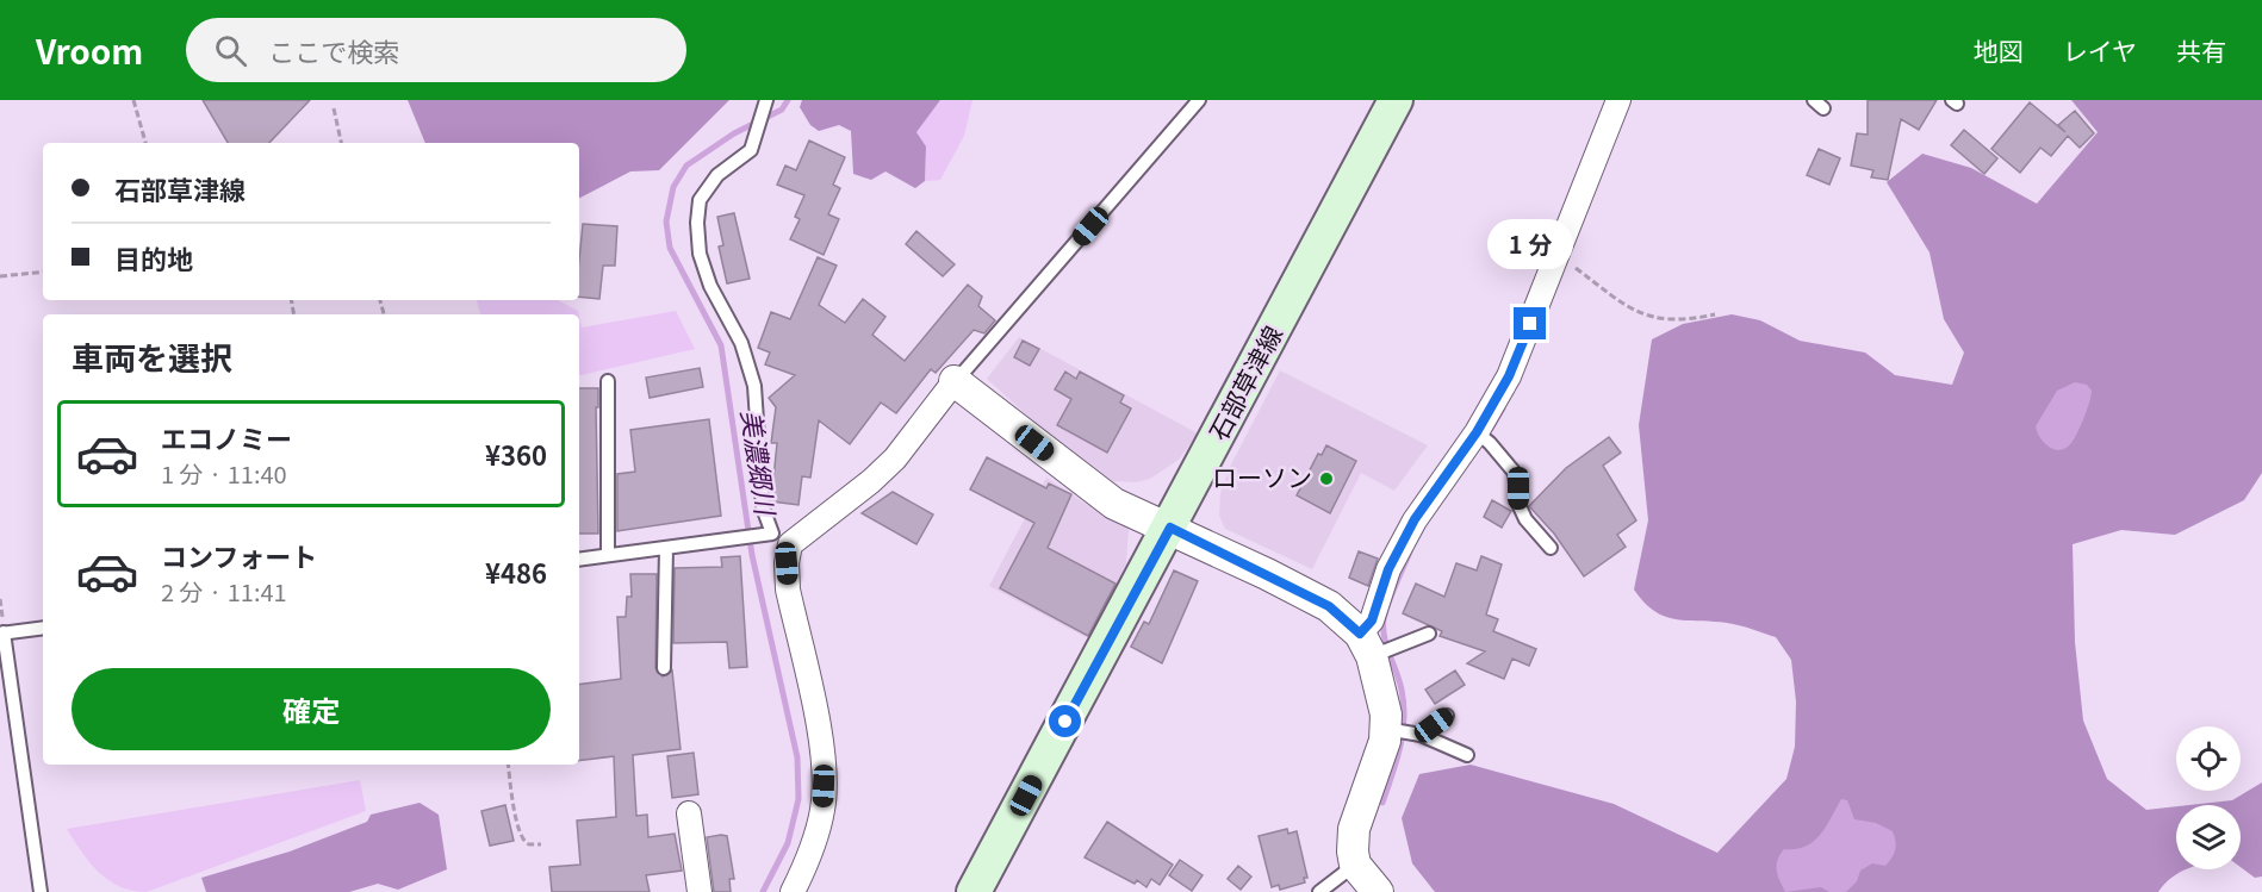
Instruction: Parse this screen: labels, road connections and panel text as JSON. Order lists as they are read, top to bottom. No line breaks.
{"streets":{"main road":["石部草津線"]},"water":["美濃郷川"],"places":["ローソン"],"page":{"header":"Vroom","search":"ここで検索","nav":["地図","レイヤ","共有"],"banner":["石部草津線","目的地"],"bubble":"1 分","heading":"車両を選択","list":[{"name":"エコノミー","note":"1 分 · 11:40","value":"¥360"},{"name":"コンフォート","note":"2 分 · 11:41","value":"¥486"}],"buttons":"確定"}}
